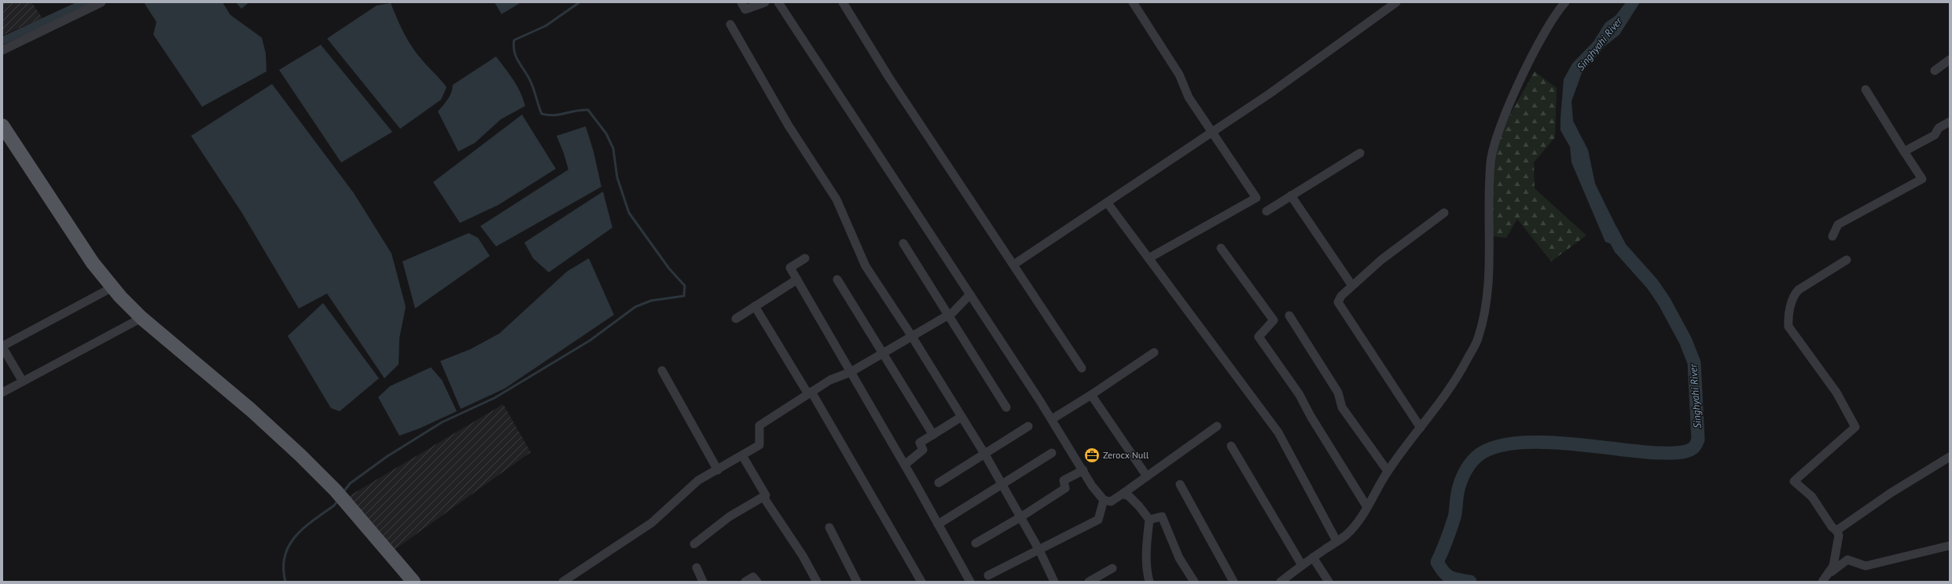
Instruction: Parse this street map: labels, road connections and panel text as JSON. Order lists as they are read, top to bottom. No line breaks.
{"water":["Singhyahi River"],"places":{"office":["Zerocx Null"]}}
